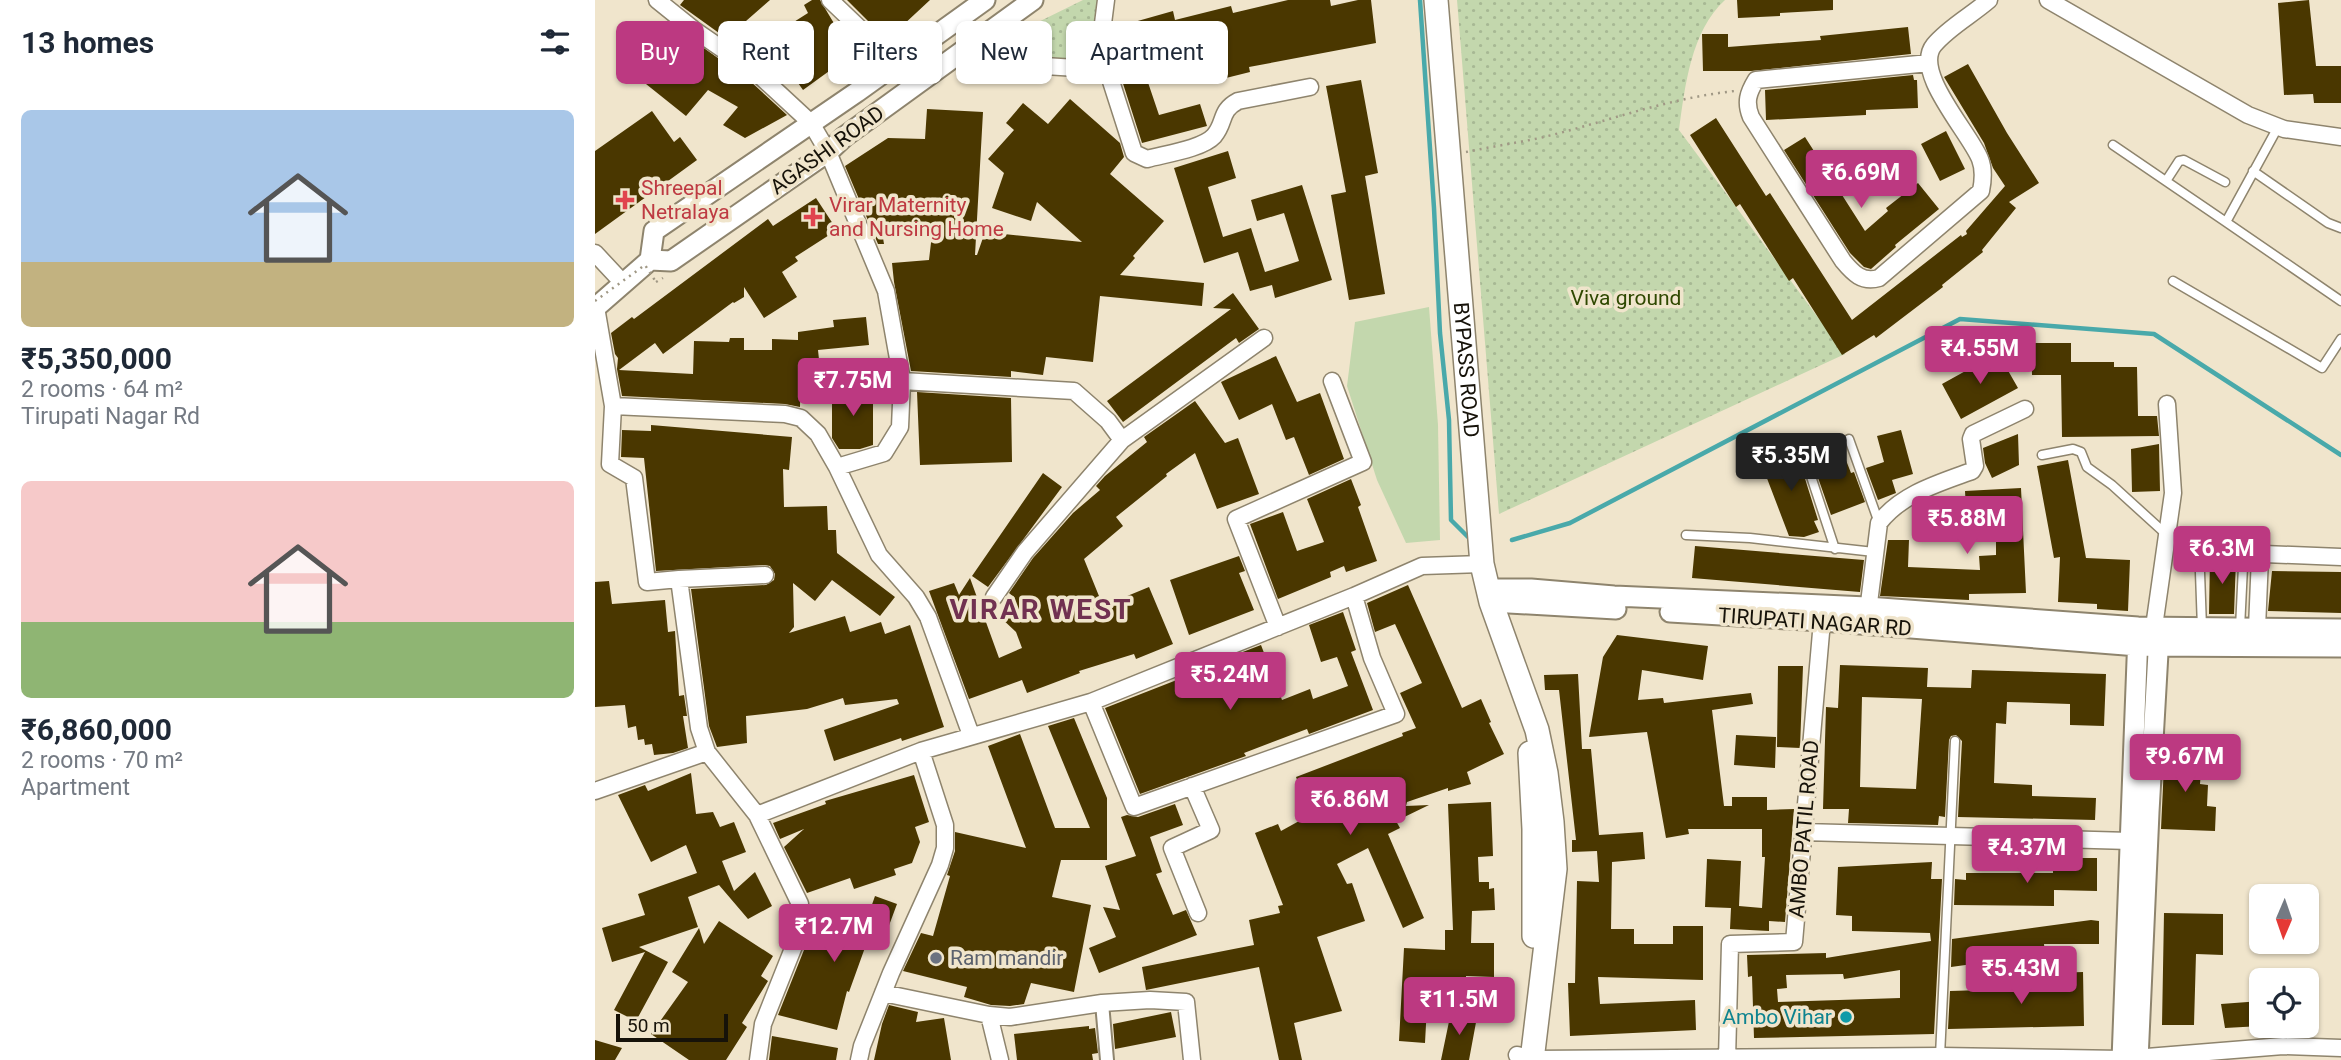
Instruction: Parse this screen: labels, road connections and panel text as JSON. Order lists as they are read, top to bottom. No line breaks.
{"streets":{"main road":["BYPASS ROAD"],"street":["AGASHI ROAD","TIRUPATI NAGAR RD","AMBO PATIL ROAD"]},"crossings":[["BYPASS ROAD","TIRUPATI NAGAR RD"],["TIRUPATI NAGAR RD","AMBO PATIL ROAD"]],"districts":["VIRAR WEST"],"parks":["Viva ground"],"places":{"health":["Shreepal Netralaya","Virar Maternity and Nursing Home"],"other":["Ram mandir","Ambo Vihar"]},"scale_bar":"50 m","north":"bottom","page":{"heading":"13 homes","chip":["Buy","Rent","Filters","New","Apartment"],"list":[{"name":"₹5,350,000","note":"2 rooms · 64 m² · Tirupati Nagar Rd"},{"name":"₹6,860,000","note":"2 rooms · 70 m² · Apartment"}],"price":["₹6.69M","₹4.55M","₹7.75M","₹5.35M","₹5.88M","₹6.3M","₹5.24M","₹9.67M","₹6.86M","₹4.37M","₹12.7M","₹5.43M","₹11.5M"],"scale":"50 m"}}
